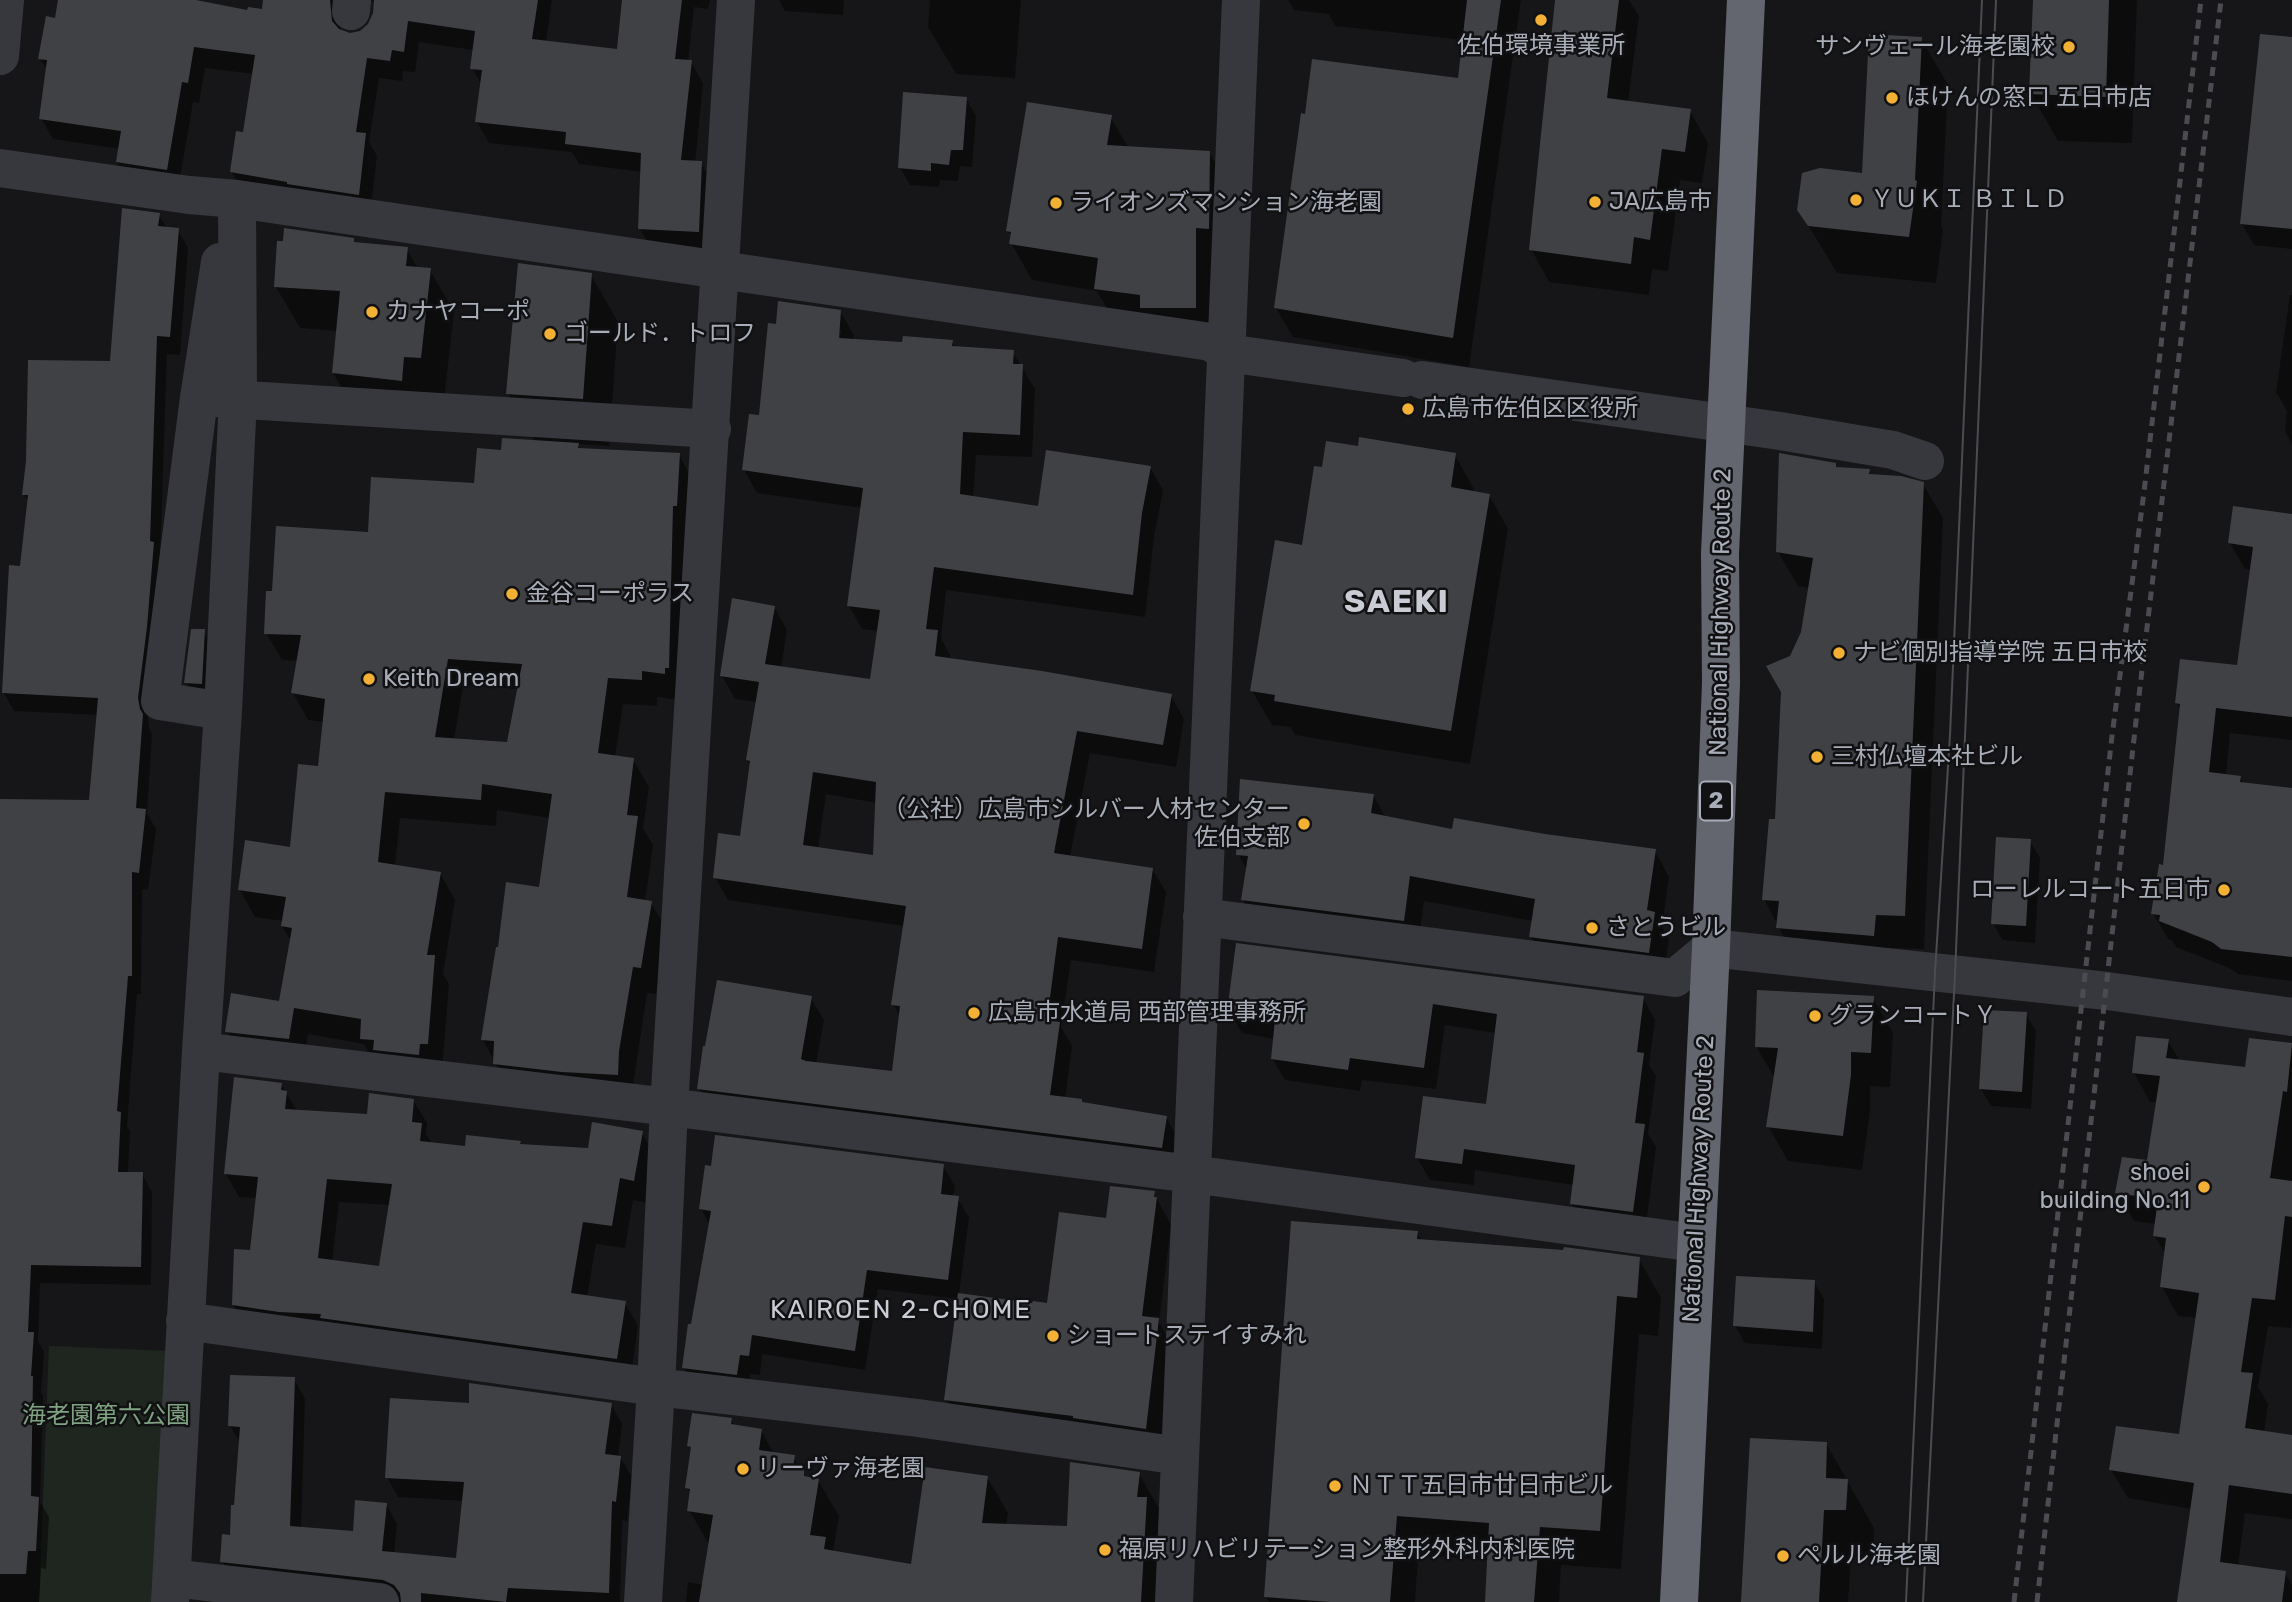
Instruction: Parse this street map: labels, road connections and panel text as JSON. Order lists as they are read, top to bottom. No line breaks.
{"streets":{"highway":["National Highway Route 2","2"]},"districts":["SAEKI","KAIROEN 2-CHOME"],"parks":["海老園第六公園"],"places":["佐伯環境事業所","サンヴェール海老園校","ほけんの窓口 五日市店","ＹＵＫＩ ＢＩＬＤ","JA広島市","ライオンズマンション海老園","カナヤコーポ","ゴールド．トロフ","広島市佐伯区区役所","金谷コーポラス","ナビ個別指導学院 五日市校","Keith Dream","三村仏壇本社ビル","（公社）広島市シルバー人材センター 佐伯支部","ローレルコート五日市","さとうビル","広島市水道局 西部管理事務所","グランコートＹ","shoei building No.11","ショートステイすみれ","リーヴァ海老園","ＮＴＴ五日市廿日市ビル","福原リハビリテーション整形外科内科医院","ペルル海老園"]}
